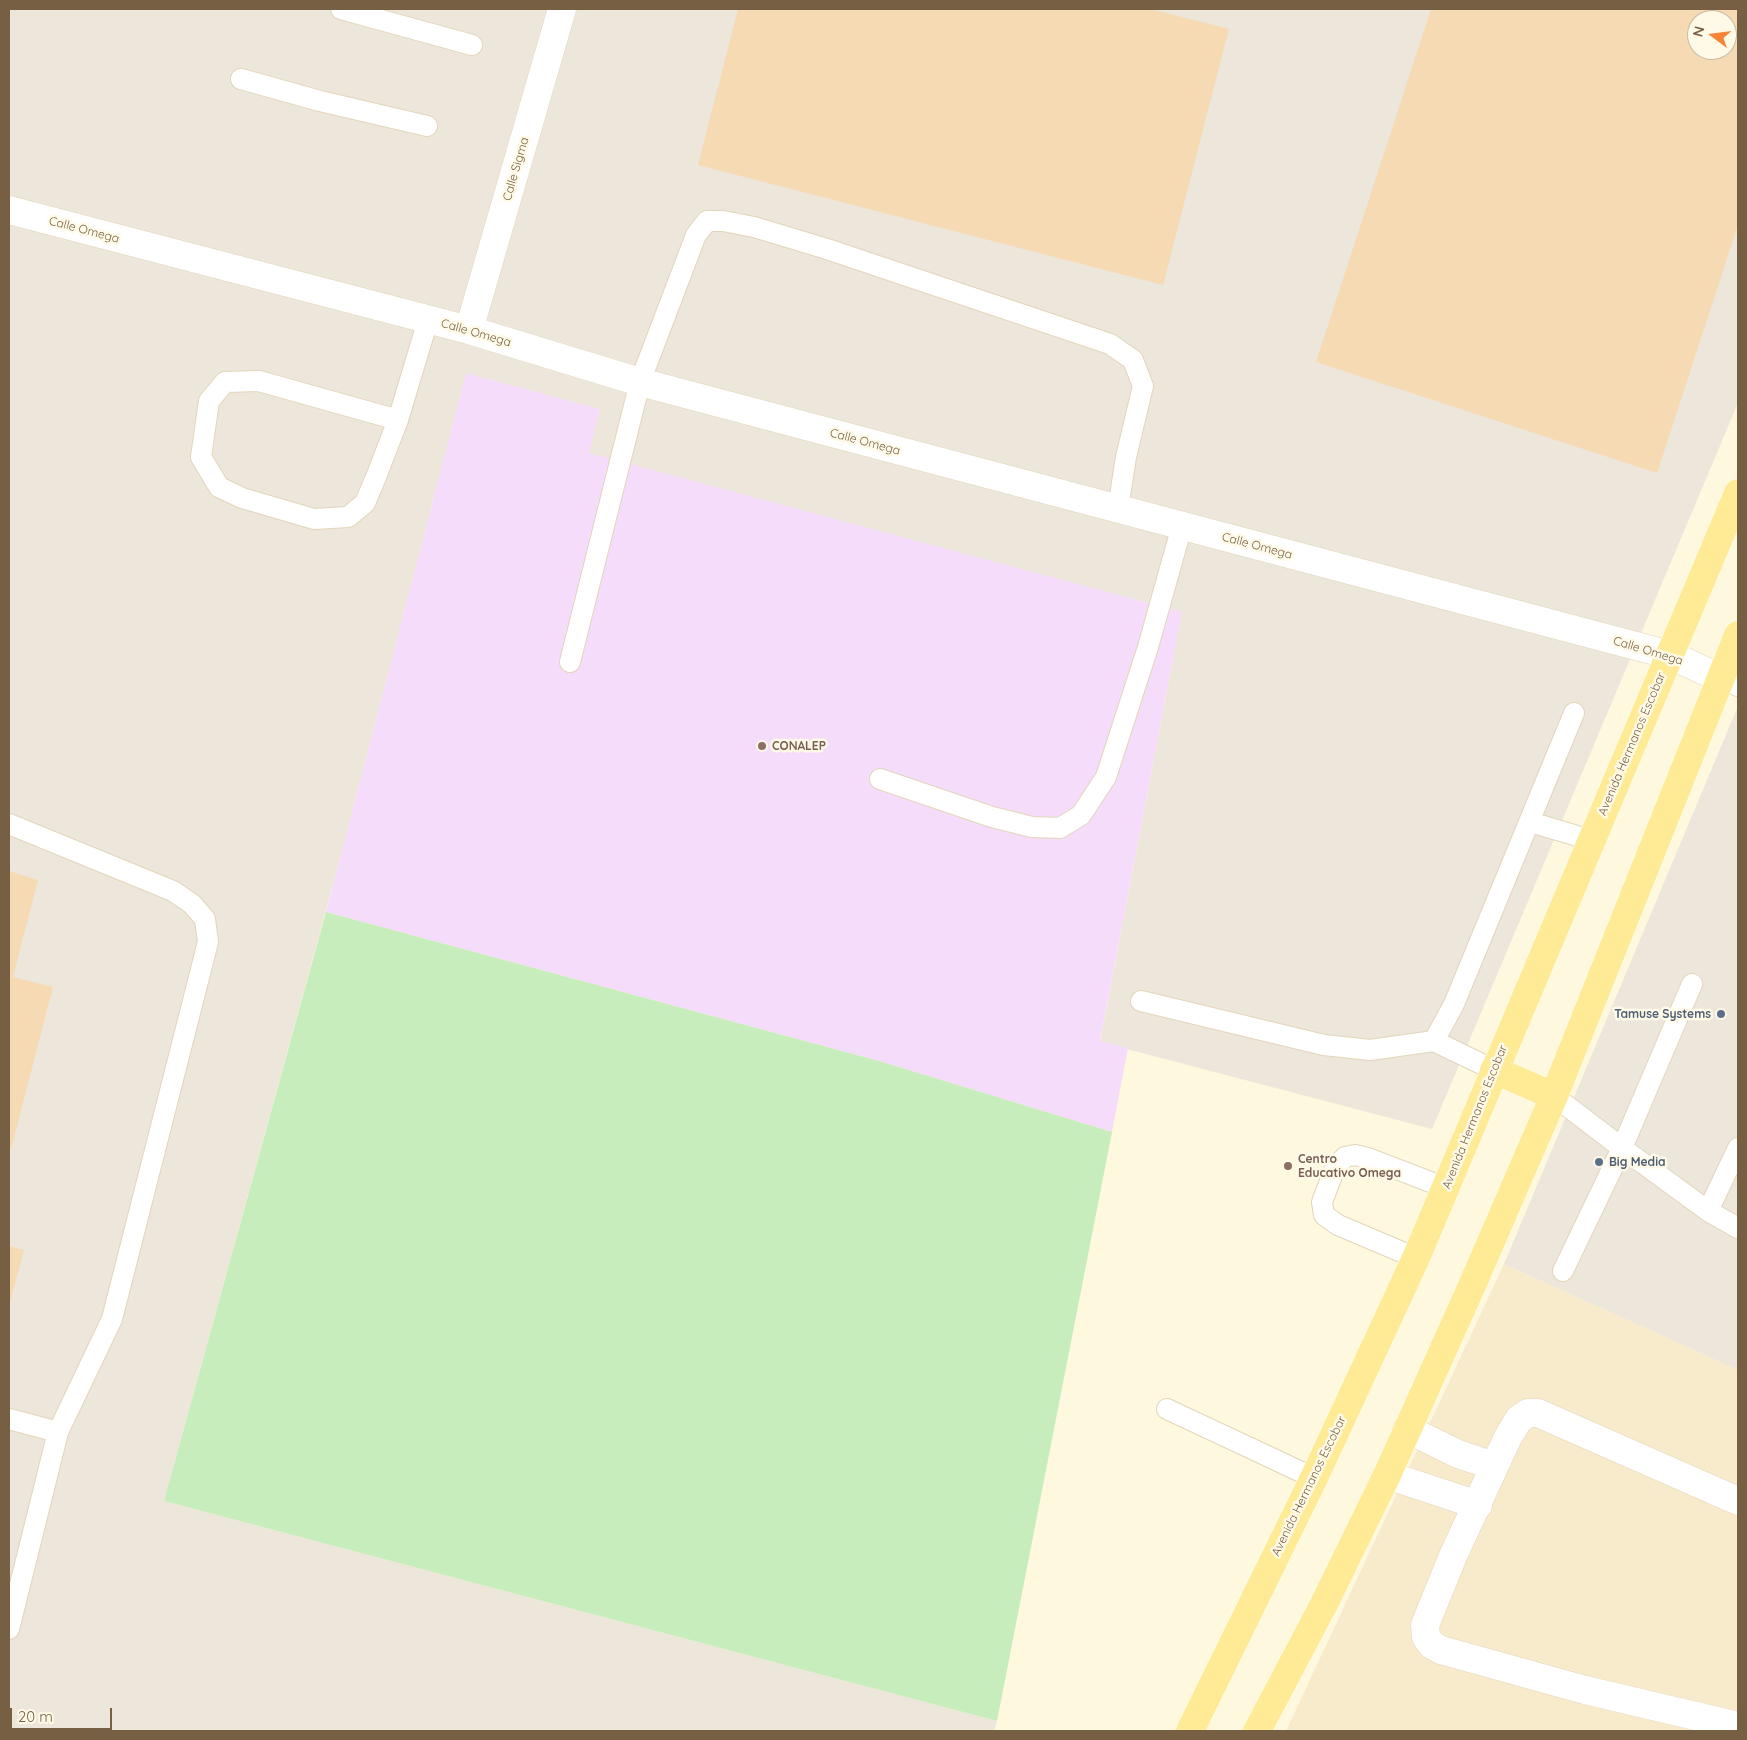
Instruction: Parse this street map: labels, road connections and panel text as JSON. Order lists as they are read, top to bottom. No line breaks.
{"streets":{"main road":["Avenida Hermanos Escobar"],"street":["Calle Sigma","Calle Omega"]},"crossings":[["Calle Sigma","Calle Omega"],["Calle Omega","Avenida Hermanos Escobar"]],"places":["CONALEP","Tamuse Systems","Big Media","Centro Educativo Omega"],"scale_bar":"20 m","north":"left"}
